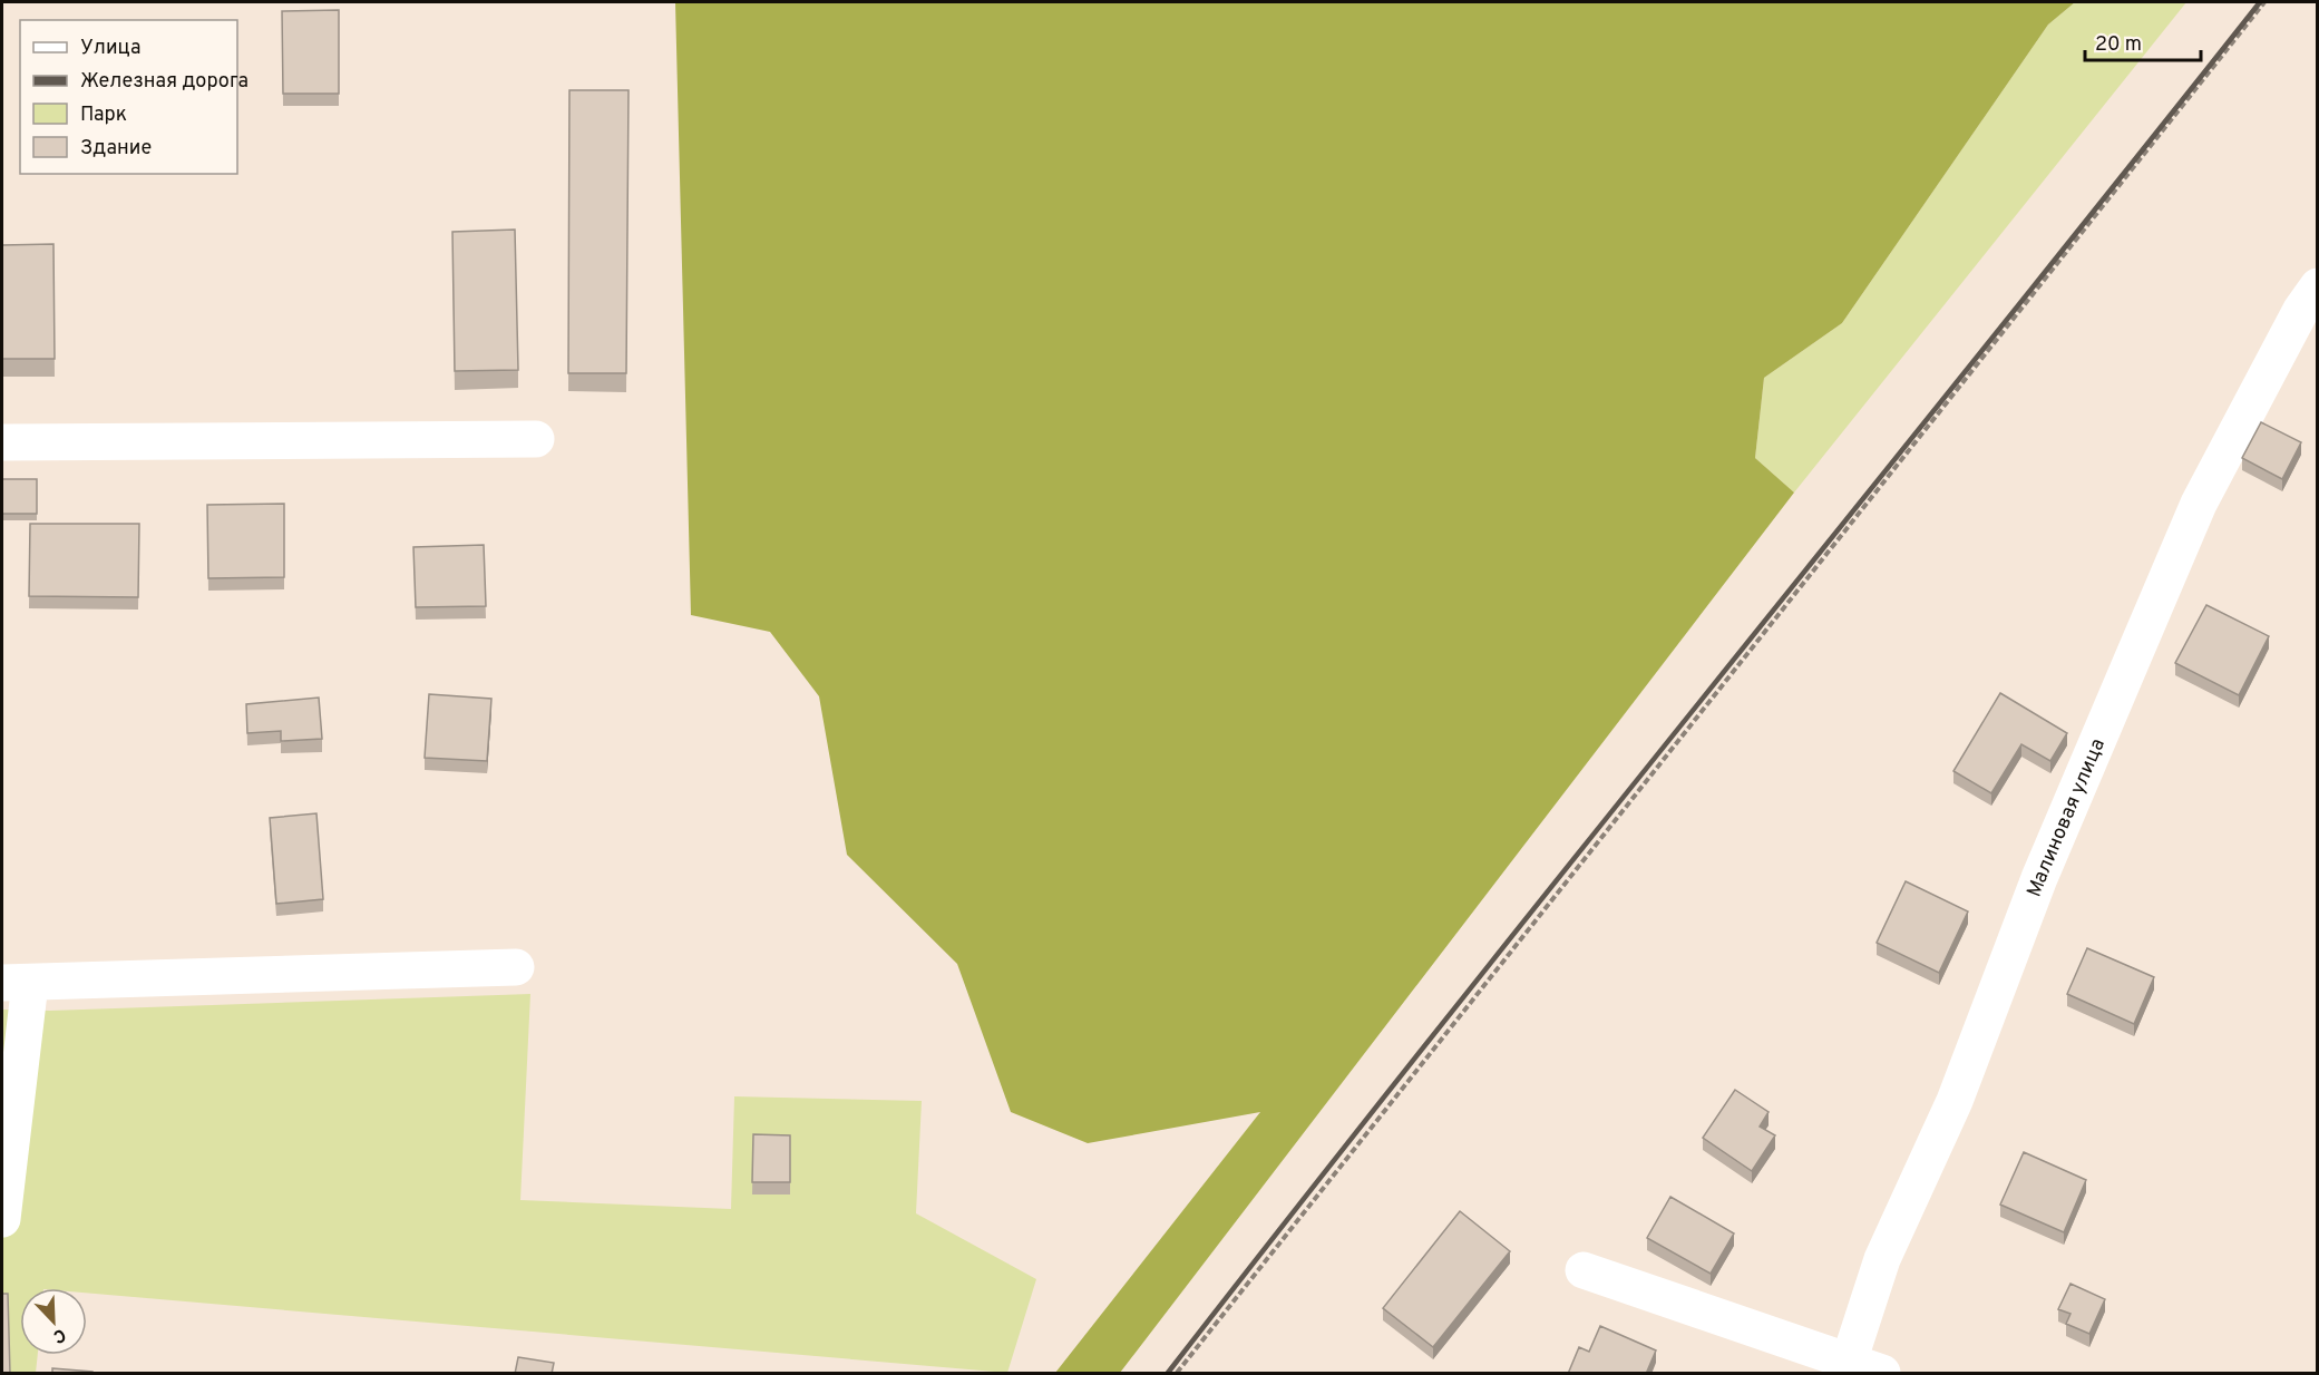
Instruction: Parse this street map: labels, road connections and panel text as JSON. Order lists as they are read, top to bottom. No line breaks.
{"streets":{"street":["Малиновая улица"]},"legend":["Улица","Железная дорога","Парк","Здание"],"scale_bar":"20 m","north":"bottom right"}
